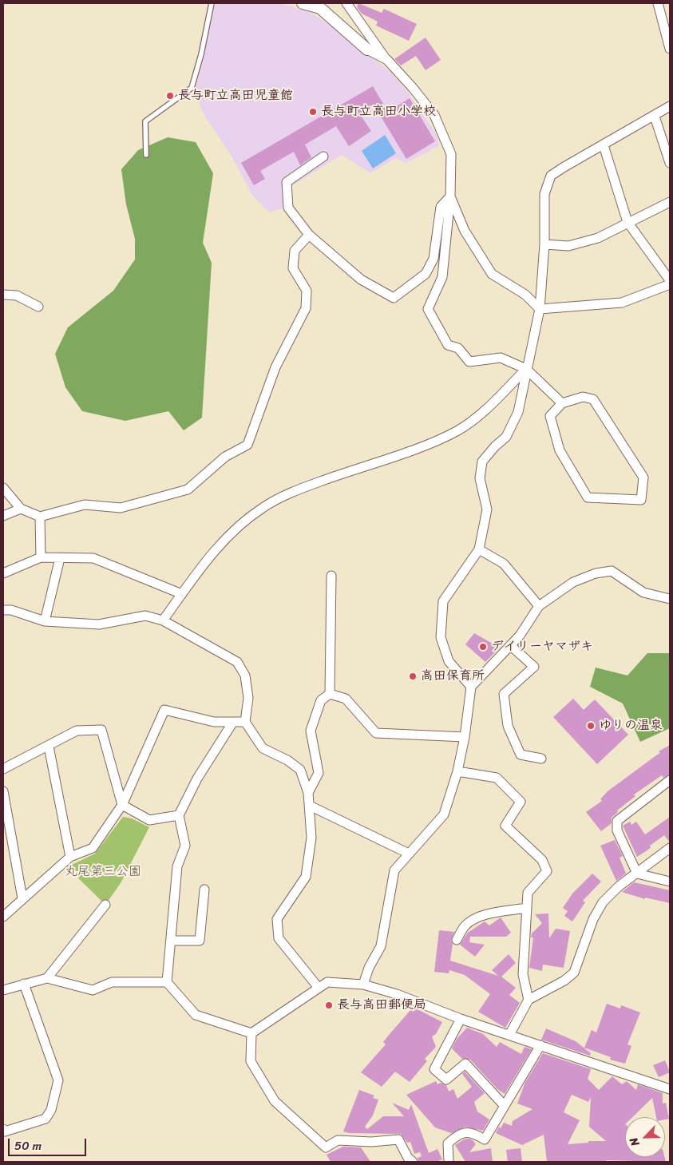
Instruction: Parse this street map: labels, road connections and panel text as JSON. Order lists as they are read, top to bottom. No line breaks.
{"parks":["丸尾第三公園"],"places":["長与町立高田児童館","長与町立高田小学校","デイリーヤマザキ","高田保育所","ゆりの温泉","長与高田郵便局"],"scale_bar":"50 m","north":"bottom left"}
